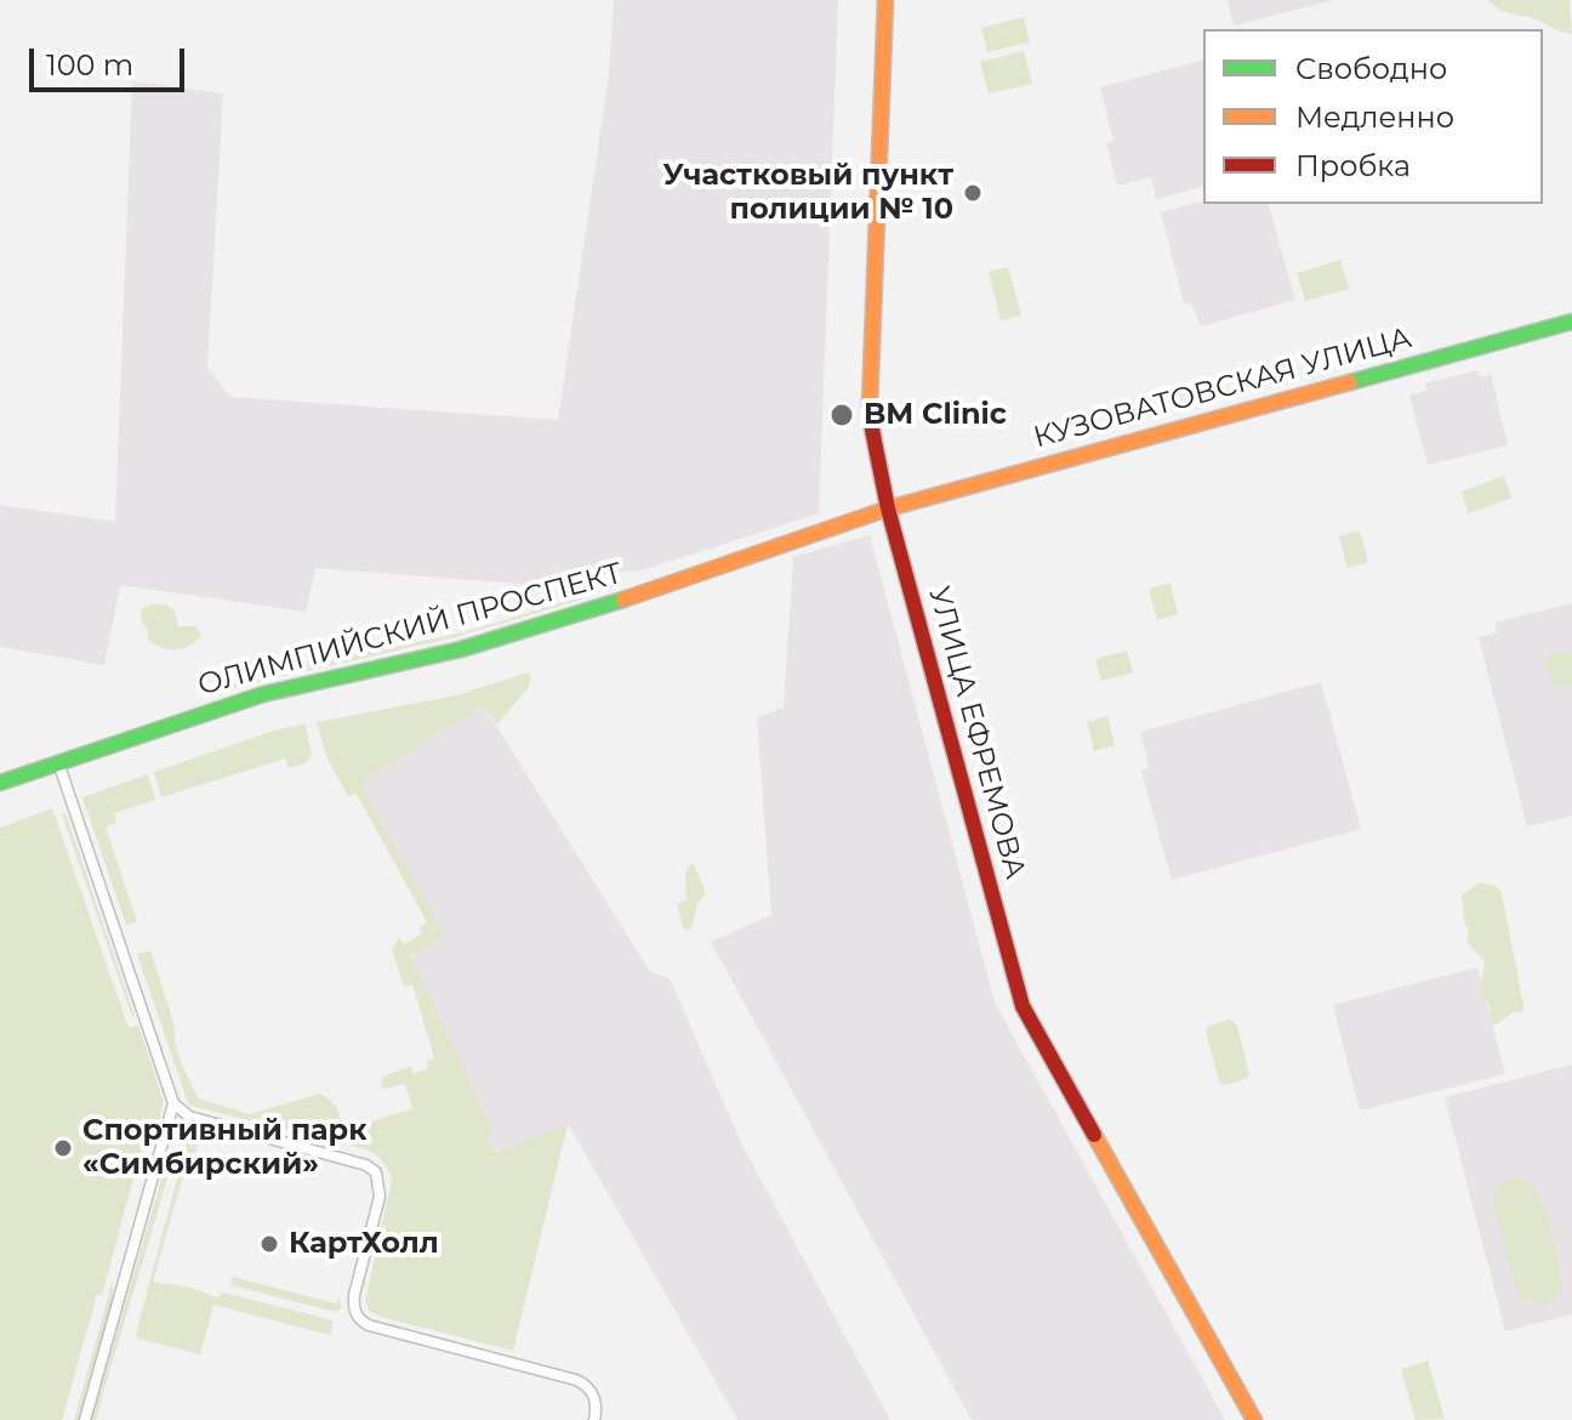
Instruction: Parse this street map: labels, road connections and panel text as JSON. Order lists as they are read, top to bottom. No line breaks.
{"streets":{"street":["КУЗОВАТОВСКАЯ УЛИЦА","ОЛИМПИЙСКИЙ ПРОСПЕКТ","УЛИЦА ЕФРЕМОВА"]},"crossings":[["КУЗОВАТОВСКАЯ УЛИЦА","ОЛИМПИЙСКИЙ ПРОСПЕКТ"],["КУЗОВАТОВСКАЯ УЛИЦА","УЛИЦА ЕФРЕМОВА"],["ОЛИМПИЙСКИЙ ПРОСПЕКТ","УЛИЦА ЕФРЕМОВА"]],"places":["Участковый пункт полиции № 10","BM Clinic","Спортивный парк «Симбирский»","КартХолл"],"legend":["Свободно","Медленно","Пробка"],"scale_bar":"100 m"}
